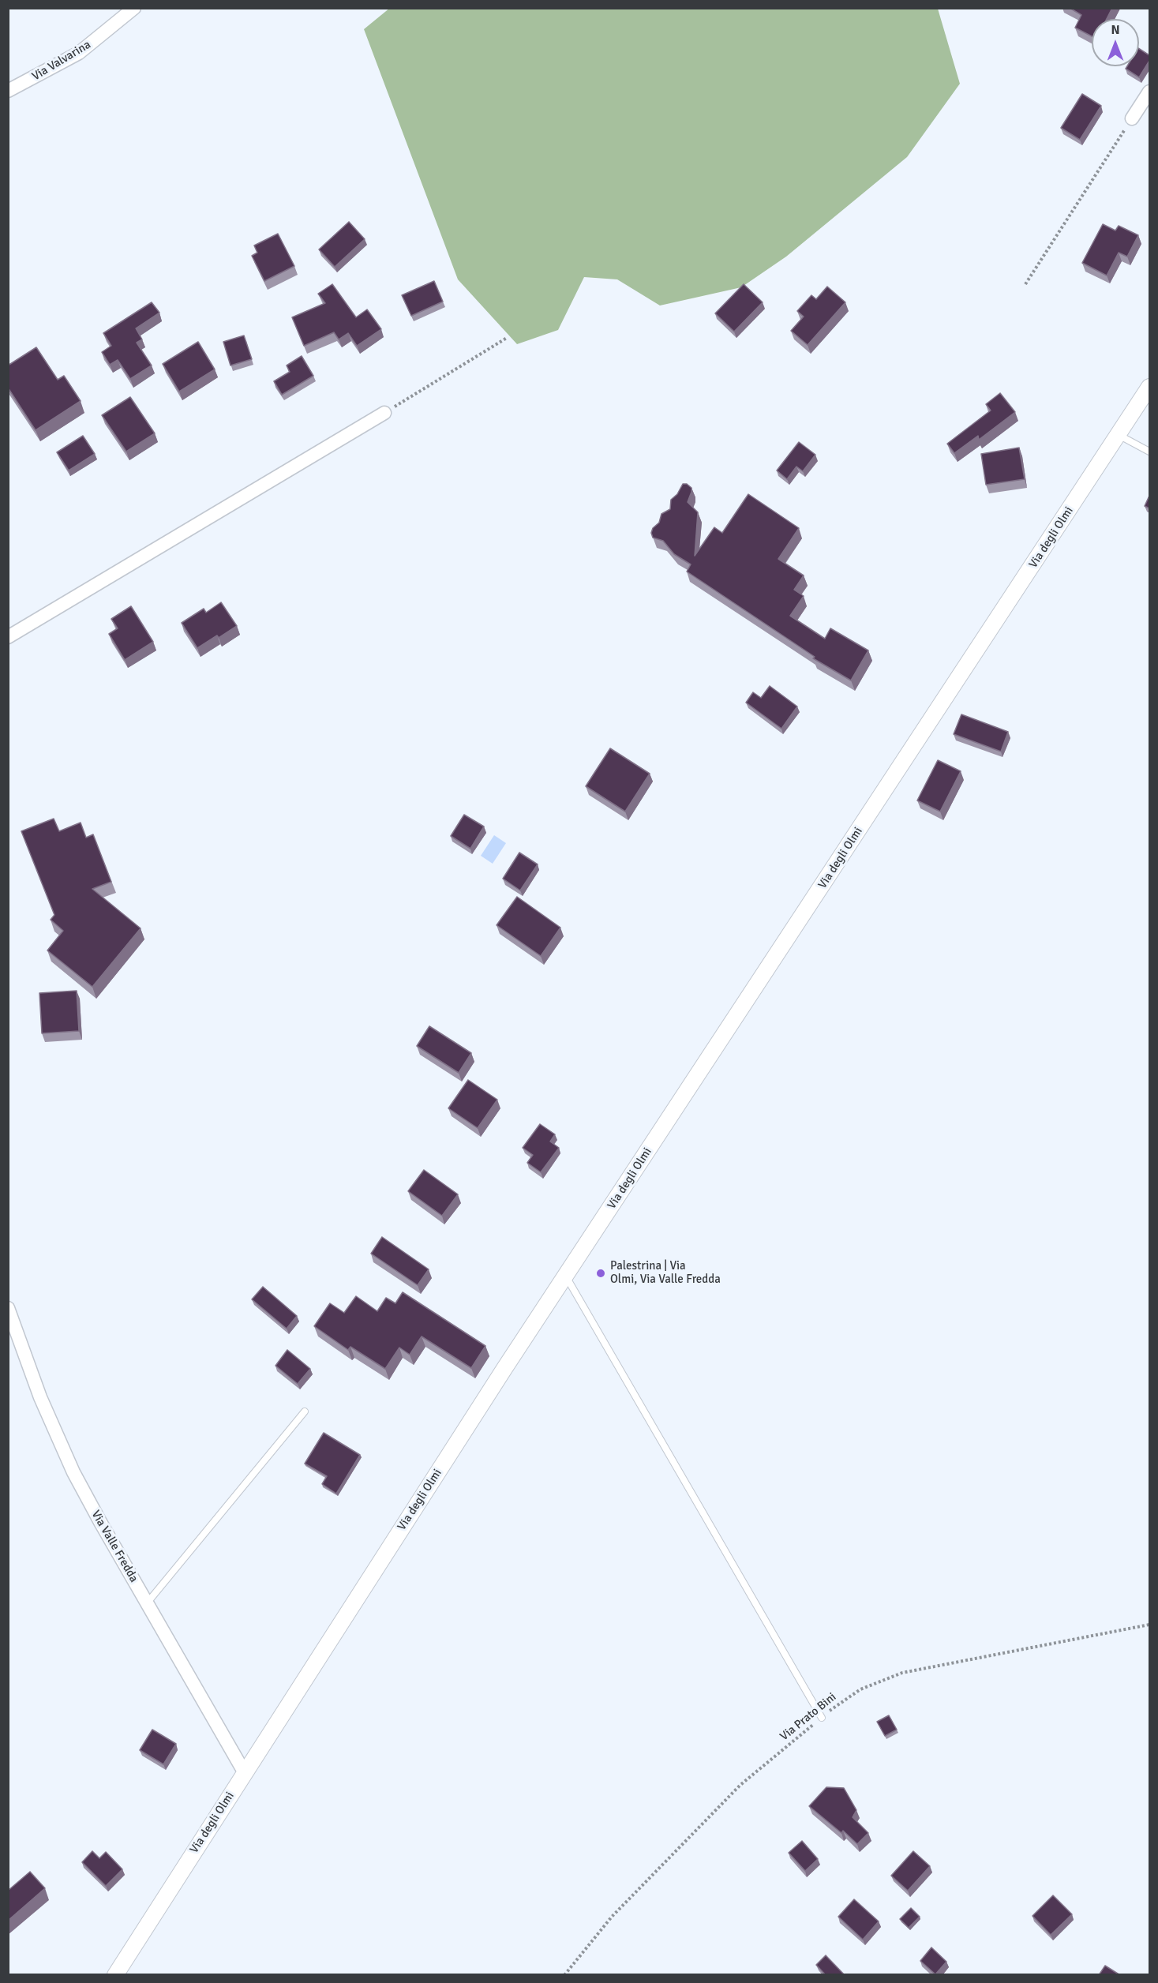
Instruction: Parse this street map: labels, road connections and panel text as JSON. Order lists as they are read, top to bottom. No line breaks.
{"streets":{"street":["Via Valvarina","Via degli Olmi","Via Valle Fredda"],"path":["Via Prato Bini"]},"crossings":[["Via degli Olmi","Via Valle Fredda"]],"places":["Palestrina | Via Olmi, Via Valle Fredda"],"north":"top"}
